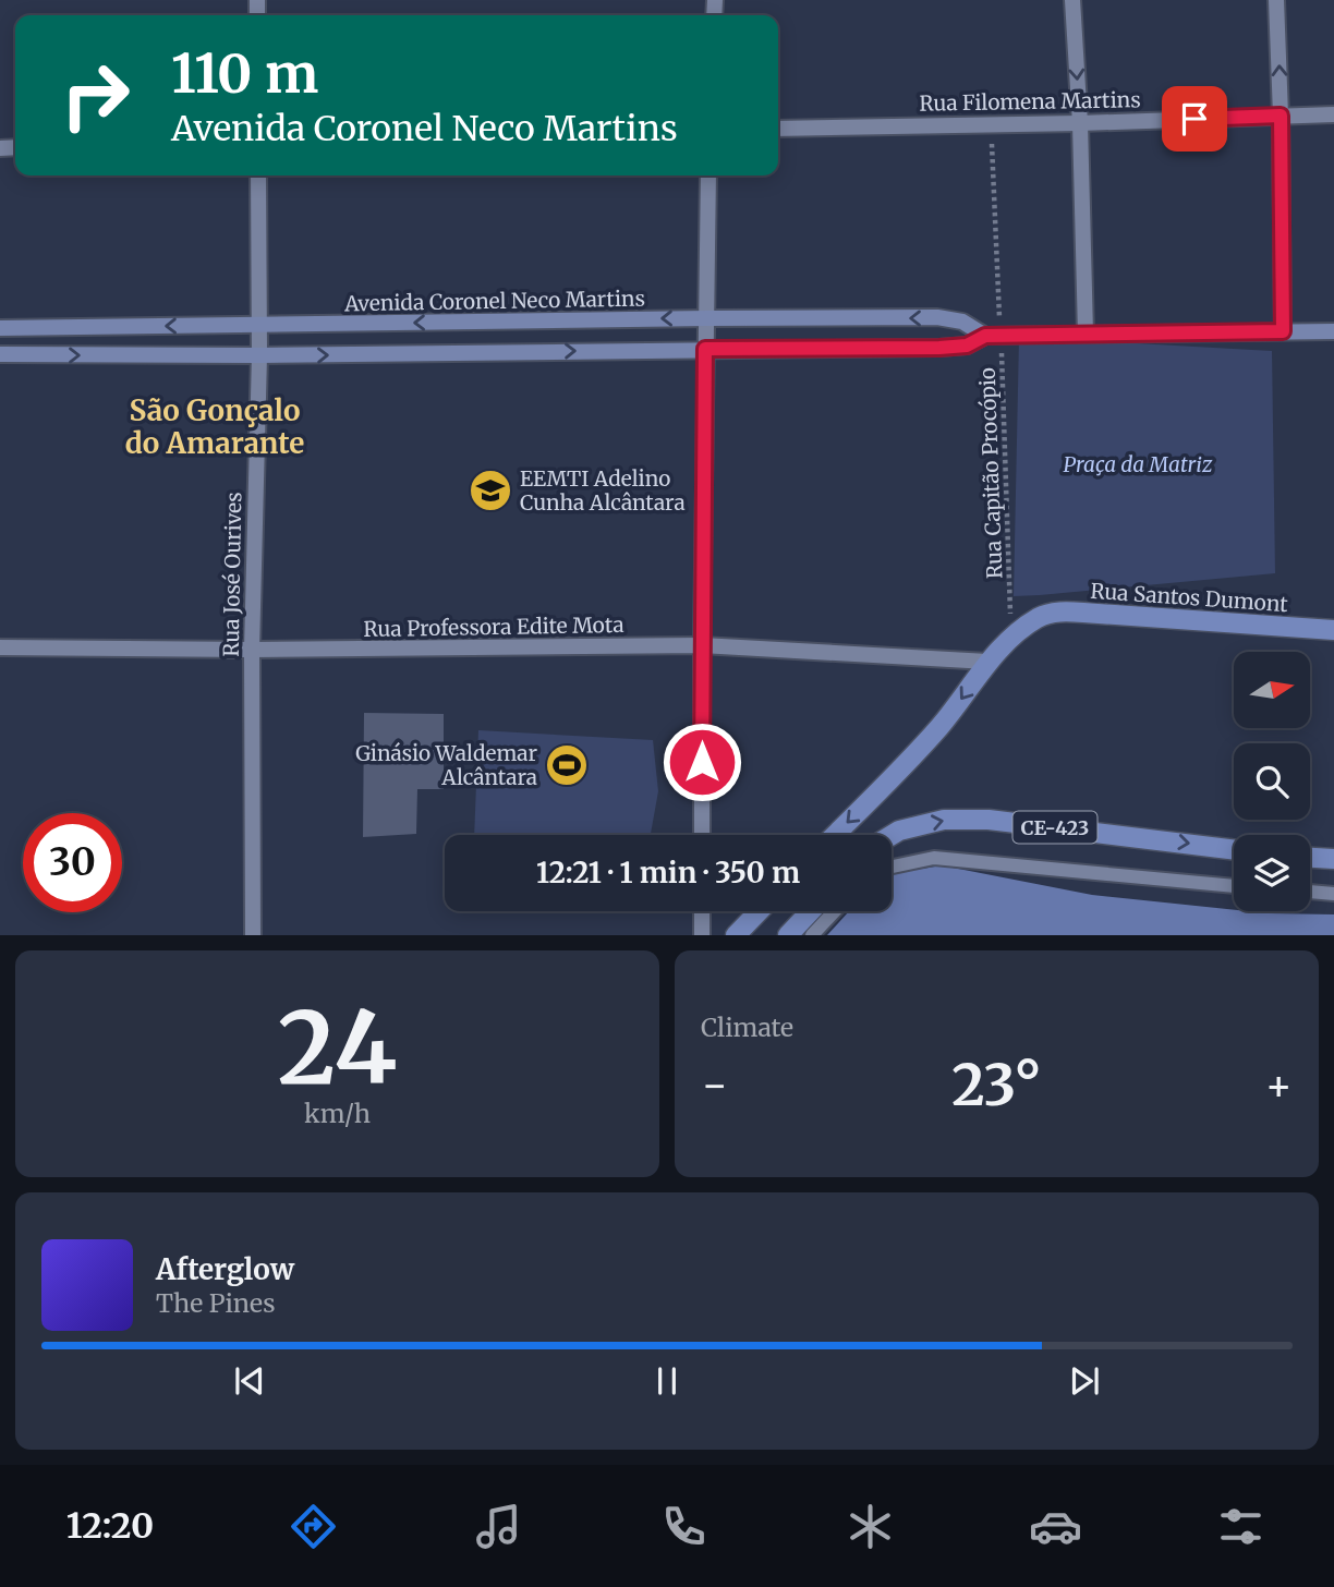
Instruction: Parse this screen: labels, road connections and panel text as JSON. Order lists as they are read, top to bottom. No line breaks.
{"streets":{"main road":["Avenida Coronel Neco Martins","Rua Santos Dumont","CE-423"],"street":["Rua Filomena Martins","Rua José Ourives","Rua Professora Edite Mota"],"path":["Rua Capitão Procópio"]},"crossings":[["Rua Filomena Martins","Rua Capitão Procópio"],["Avenida Coronel Neco Martins","Rua Capitão Procópio"],["Avenida Coronel Neco Martins","Rua José Ourives"],["Rua Capitão Procópio","Rua Santos Dumont"],["Rua José Ourives","Rua Professora Edite Mota"]],"districts":["São Gonçalo do Amarante"],"parks":["Praça da Matriz"],"places":{"school or university":["EEMTI Adelino Cunha Alcântara"],"sports":["Ginásio Waldemar Alcântara"]},"north":"right","page":{"turn":["110 m","Avenida Coronel Neco Martins"],"limit":"30","trip":"12:21 · 1 min · 350 m","tile":[["24","km/h"],"Climate"],"heat":["−","23°","+"],"song":["Afterglow","The Pines"],"tabs":"12:20"}}
